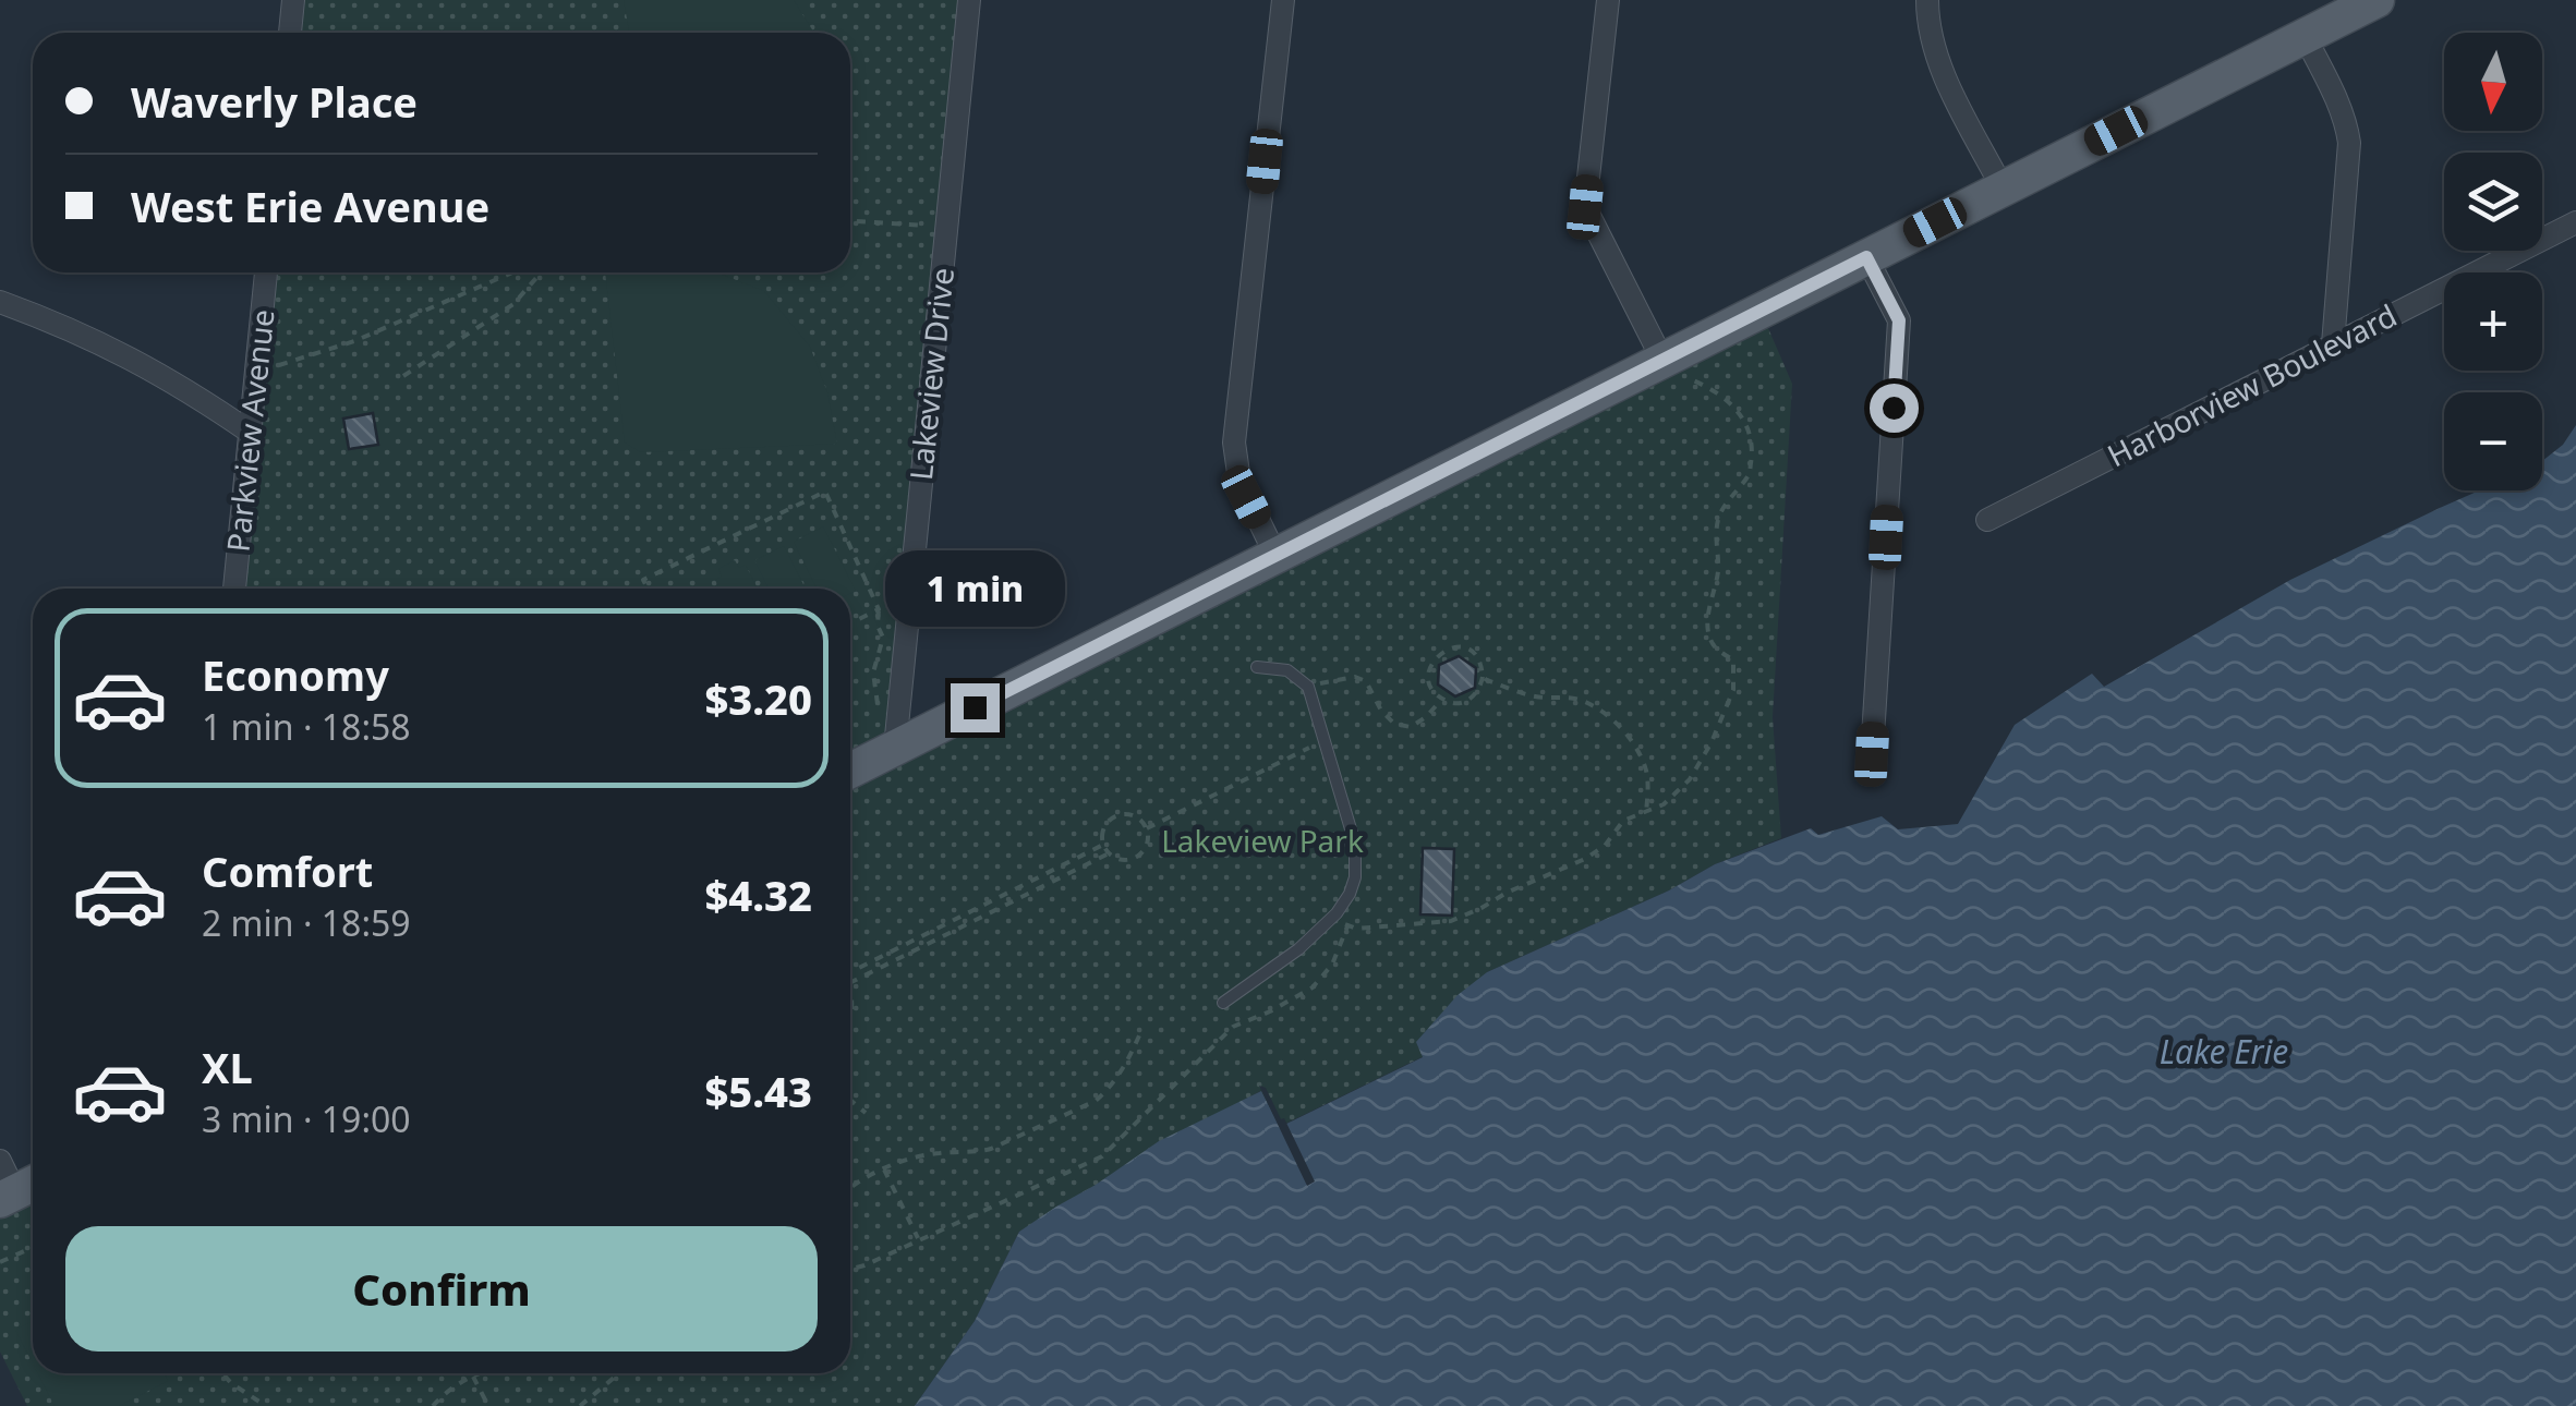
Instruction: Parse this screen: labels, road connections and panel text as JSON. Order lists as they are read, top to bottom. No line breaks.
{"streets":{"street":["Lakeview Drive","Harborview Boulevard","Parkview Avenue"]},"water":["Lake Erie"],"parks":["Lakeview Park"],"north":"bottom","page":{"map_buttons":["+","−"],"banner":["Waverly Place","West Erie Avenue"],"bubble":"1 min","list":[{"name":"Economy","note":"1 min · 18:58","value":"$3.20"},{"name":"Comfort","note":"2 min · 18:59","value":"$4.32"},{"name":"XL","note":"3 min · 19:00","value":"$5.43"}],"buttons":"Confirm"}}
